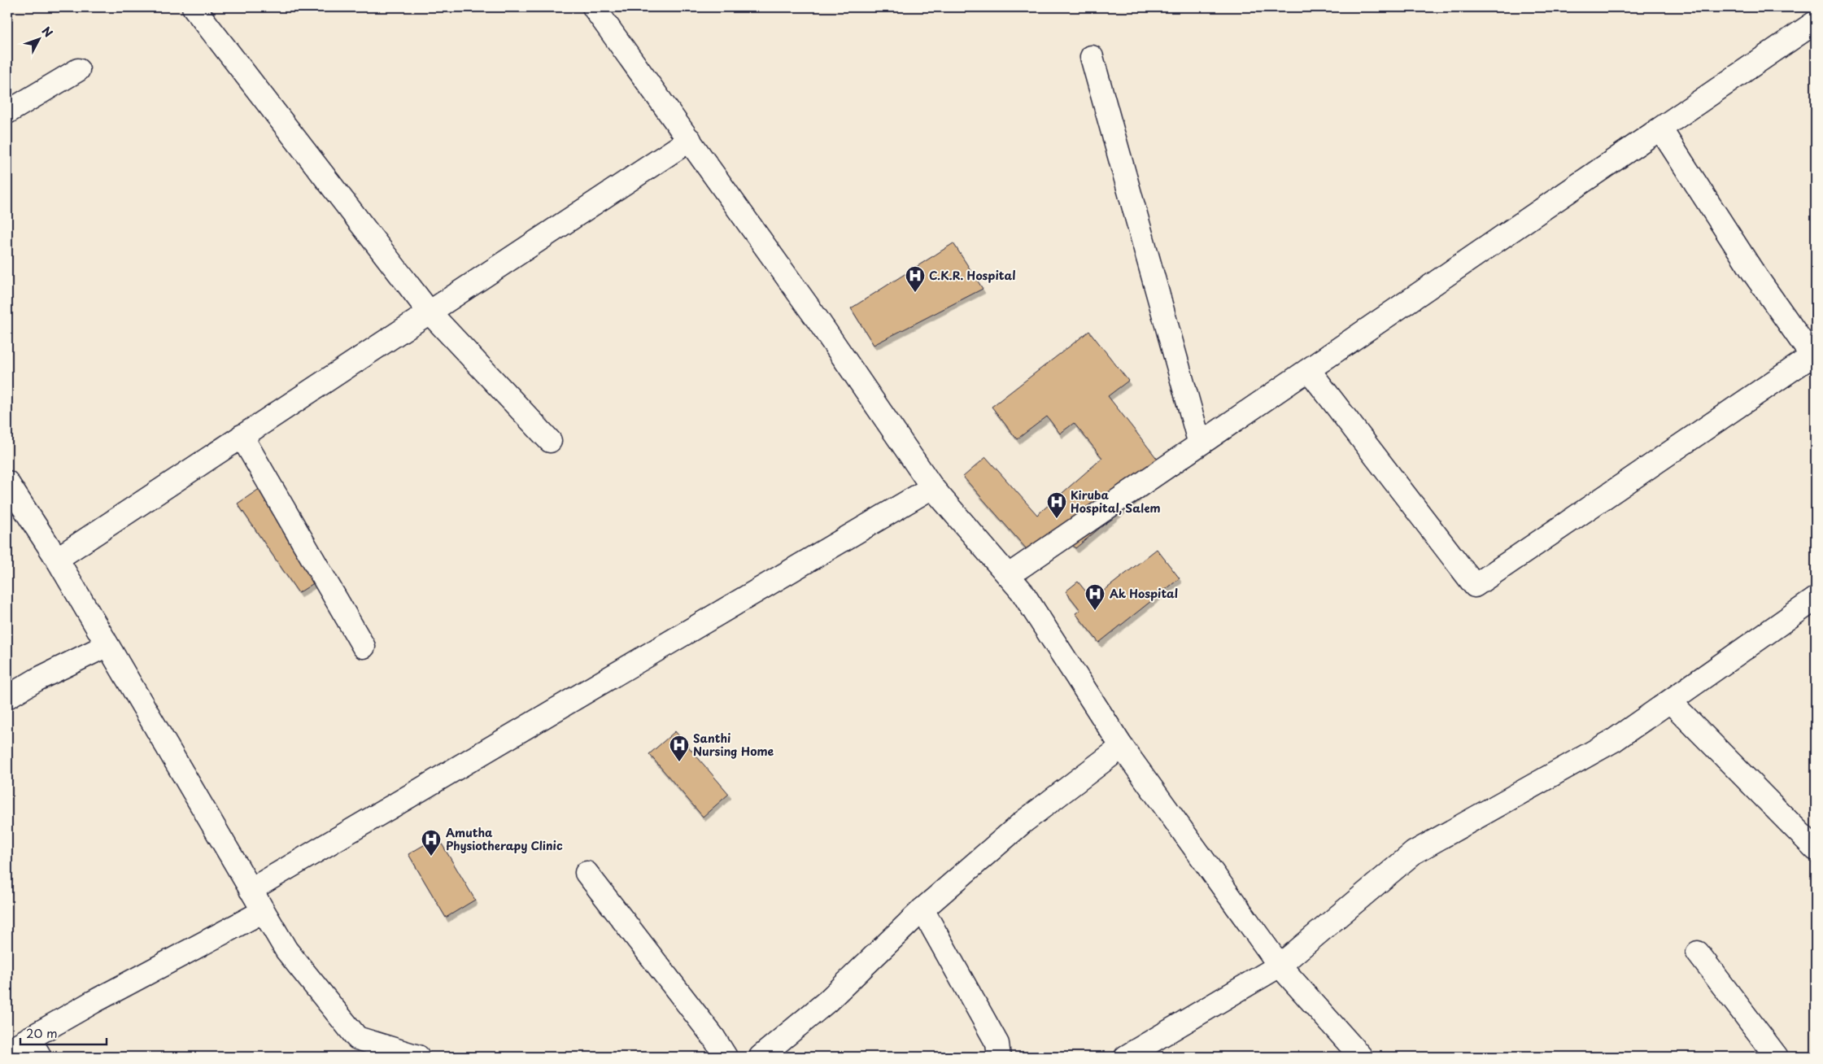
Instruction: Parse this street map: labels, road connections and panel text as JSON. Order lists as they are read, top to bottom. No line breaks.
{"places":{"hospital":["C.K.R. Hospital","Kiruba Hospital, Salem","Ak Hospital","Santhi Nursing Home","Amutha Physiotherapy Clinic"]},"scale_bar":"20 m","north":"top right"}
